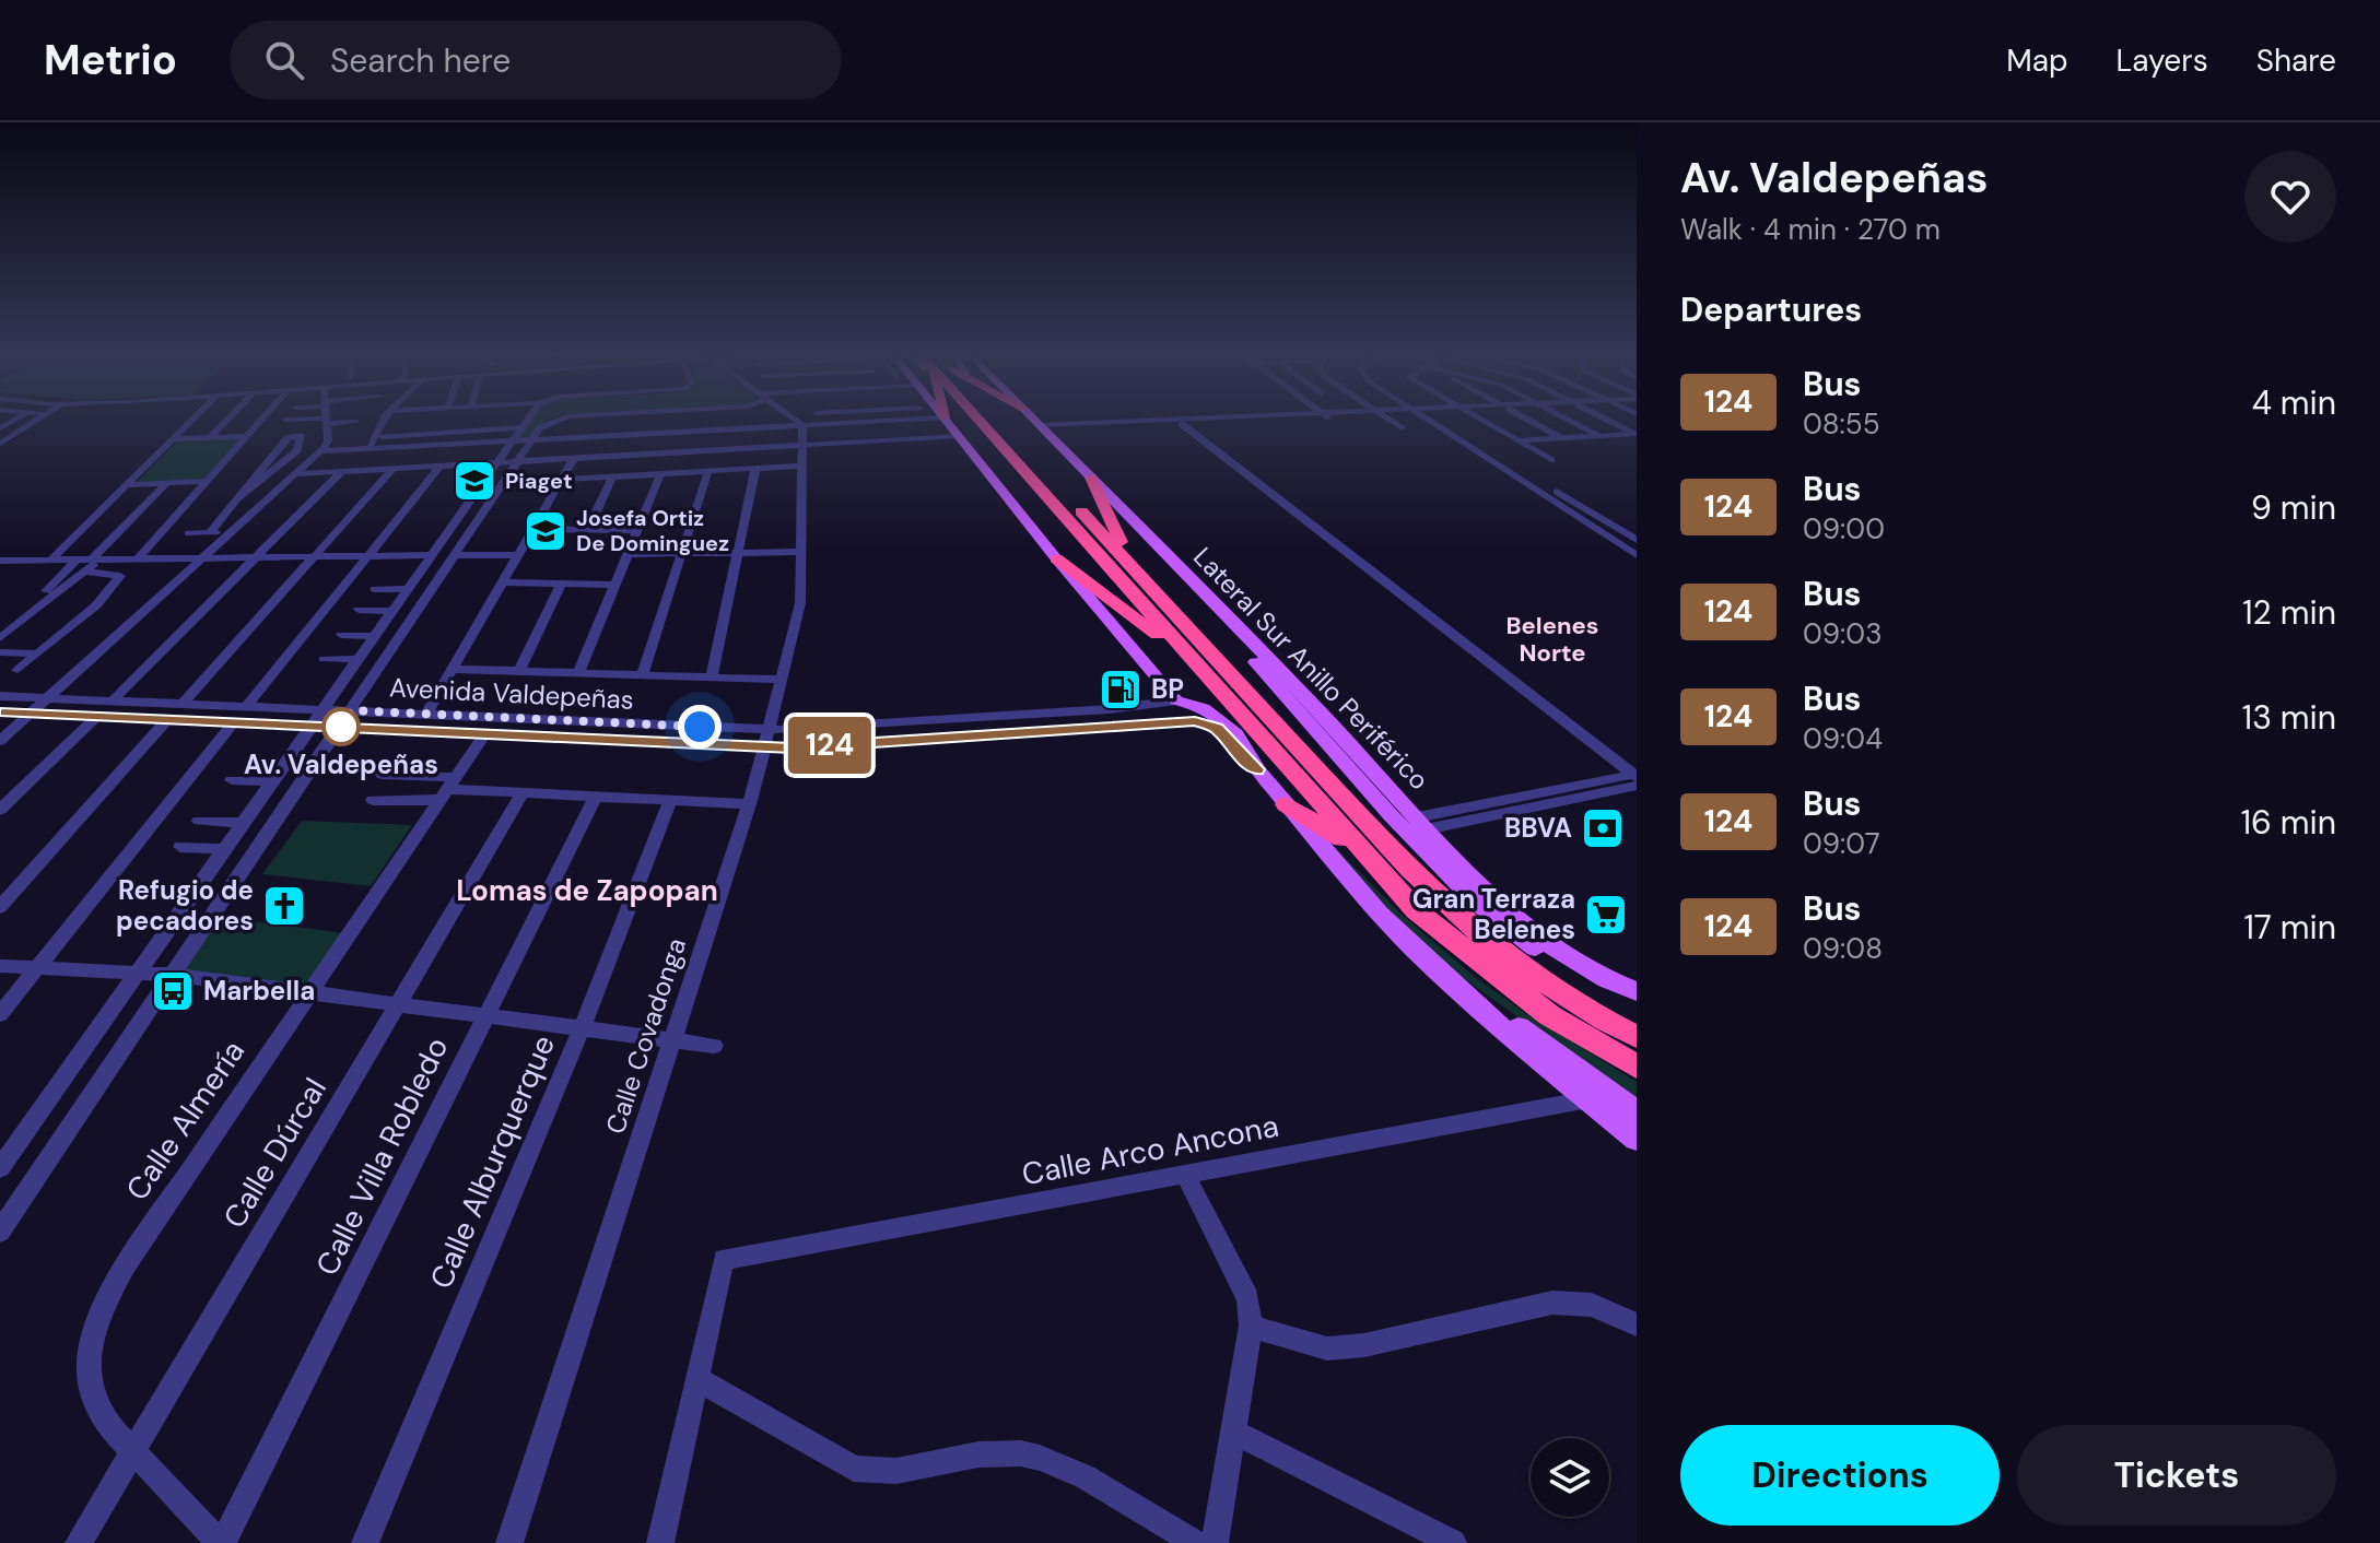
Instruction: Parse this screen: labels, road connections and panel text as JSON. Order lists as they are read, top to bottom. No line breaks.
{"streets":{"main road":["Lateral Sur Anillo Periférico"],"street":["Avenida Valdepeñas","Calle Covadonga","Calle Almería","Calle Arco Ancona","Calle Dúrcal","Calle Villa Robledo","Calle Alburquerque"]},"crossings":[["Avenida Valdepeñas","Calle Covadonga"],["Avenida Valdepeñas","Calle Almería"],["Calle Almería","Calle Dúrcal"],["Calle Almería","Calle Villa Robledo"]],"districts":["Belenes Norte","Lomas de Zapopan"],"places":{"school or university":["Piaget","Josefa Ortiz De Dominguez"],"fuel station":["BP"],"other":["Av. Valdepeñas"],"bank":["BBVA"],"church":["Refugio de pecadores"],"supermarket":["Gran Terraza Belenes"],"bus stop":["Marbella"]},"lines":["bus line 124"],"page":{"header":"Metrio","search":"Search here","nav":["Map","Layers","Share"],"on_map":"124","heading":[["Av. Valdepeñas","Walk · 4 min · 270 m"],"Departures"],"list":[{"mark":"124","name":"Bus","note":"08:55","value":"4 min"},{"mark":"124","name":"Bus","note":"09:00","value":"9 min"},{"mark":"124","name":"Bus","note":"09:03","value":"12 min"},{"mark":"124","name":"Bus","note":"09:04","value":"13 min"},{"mark":"124","name":"Bus","note":"09:07","value":"16 min"},{"mark":"124","name":"Bus","note":"09:08","value":"17 min"}],"buttons":["Directions","Tickets"]}}
